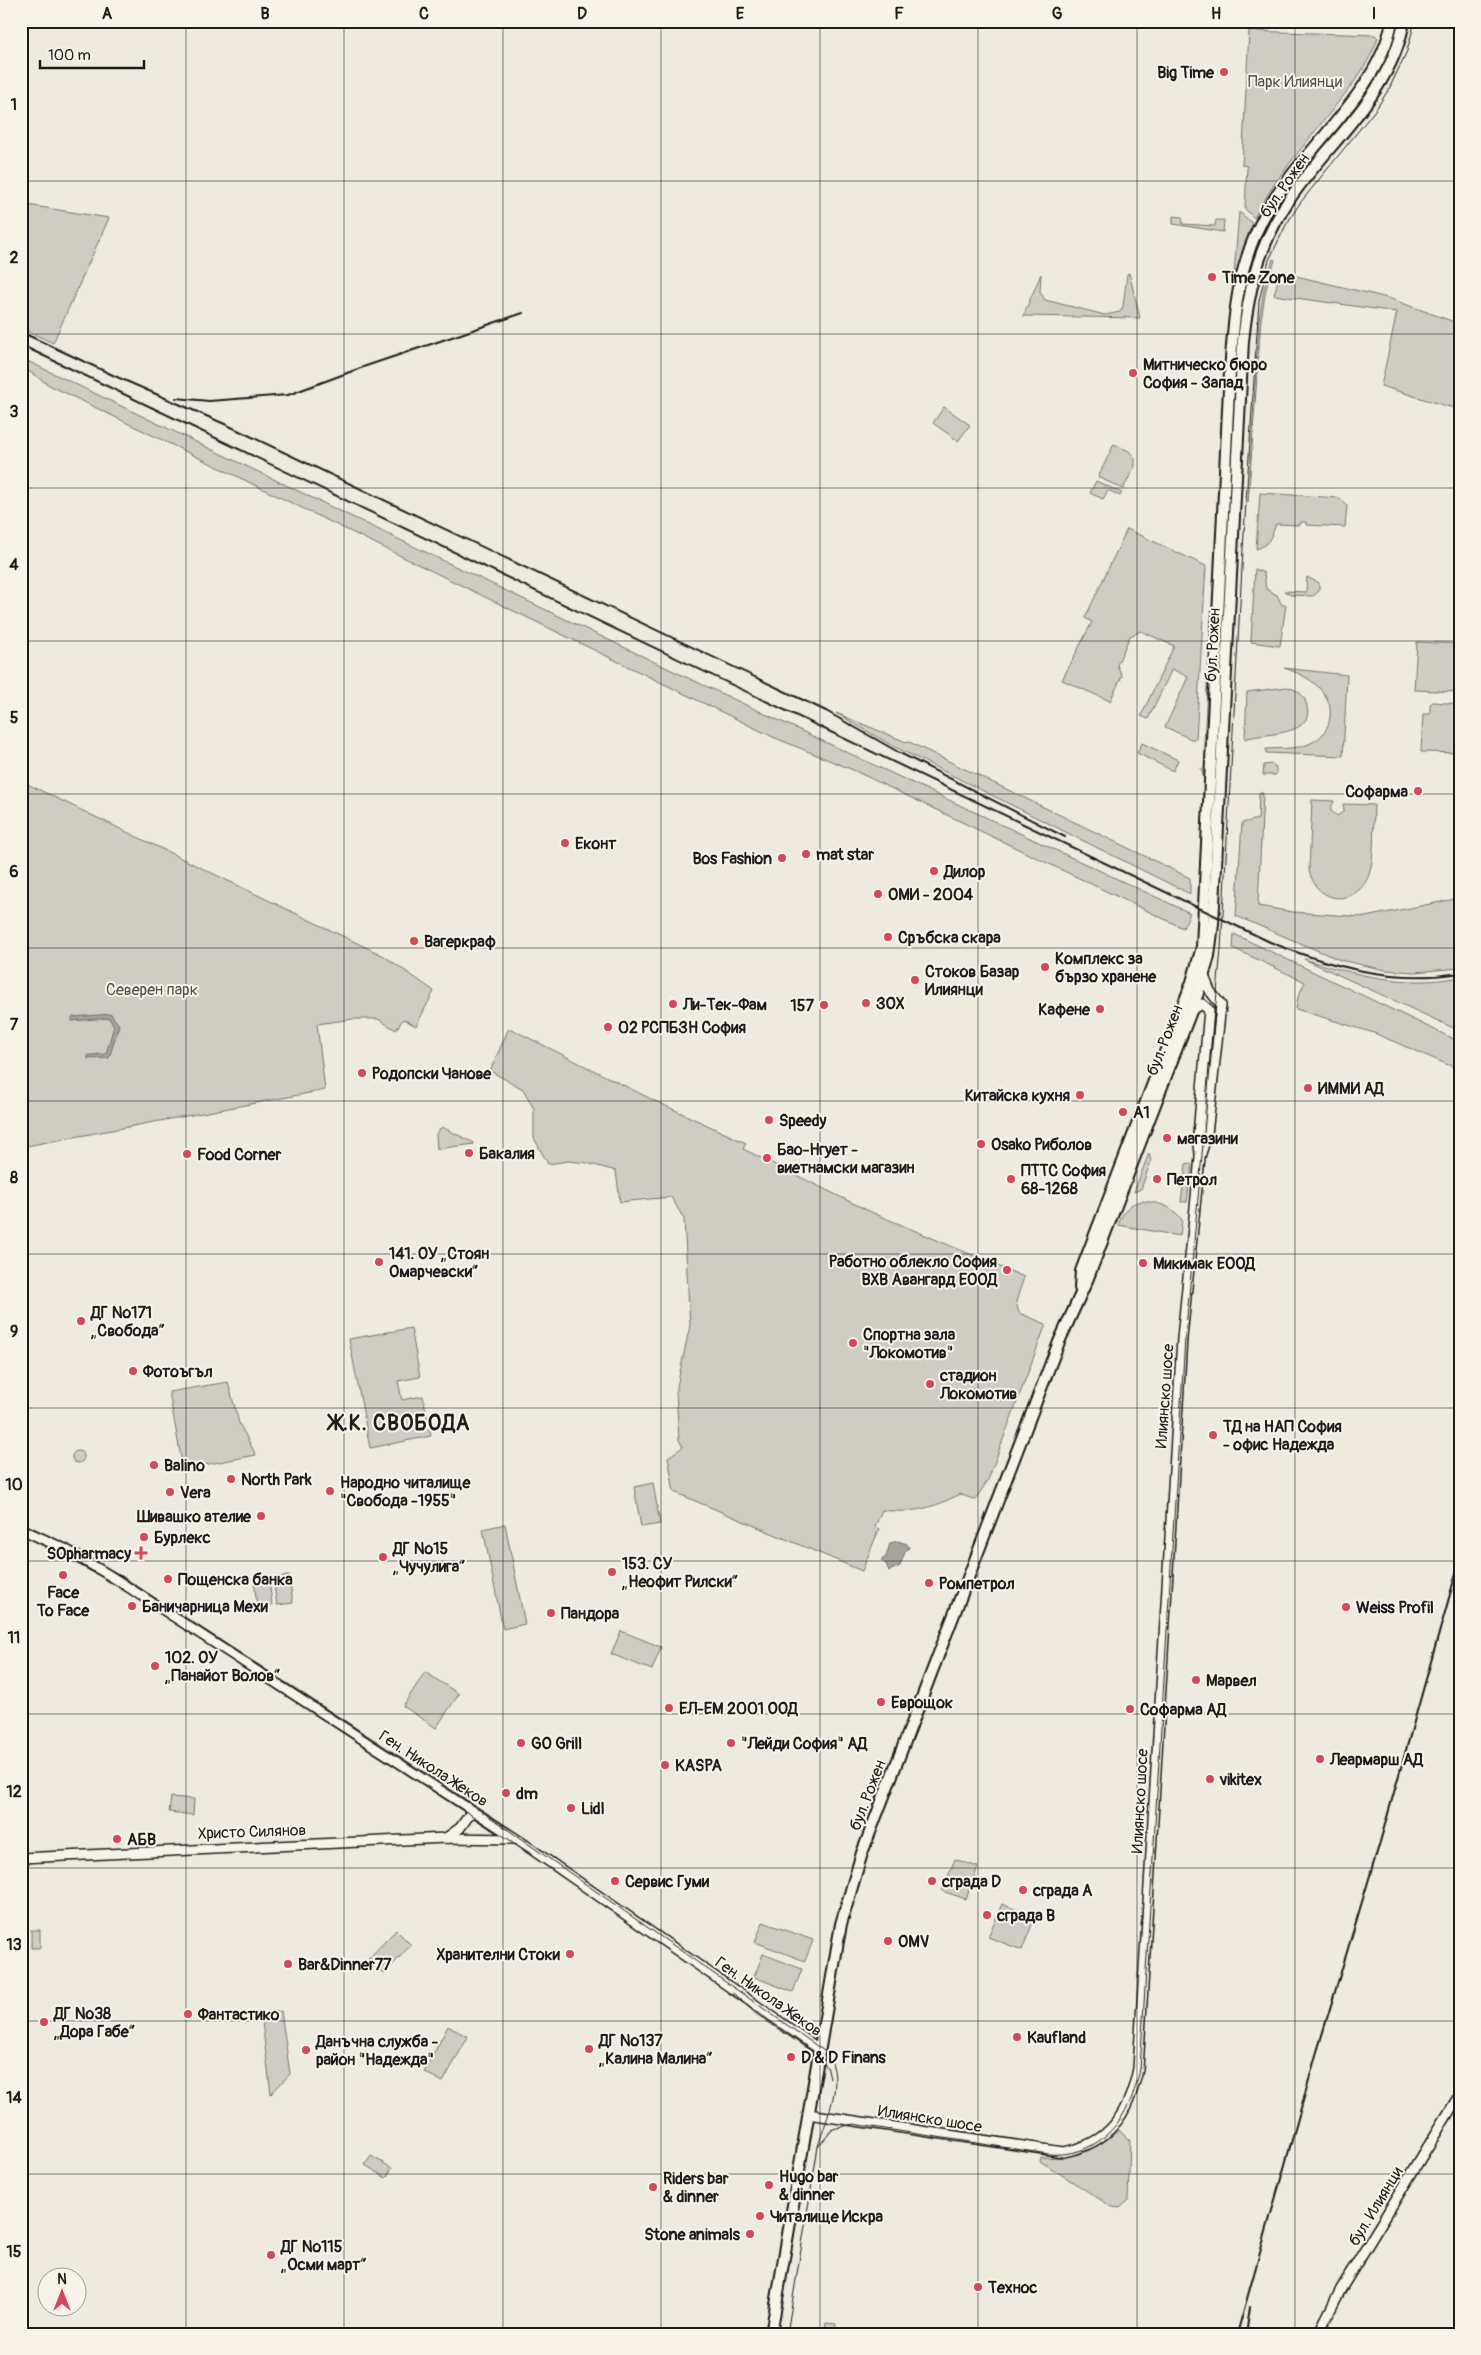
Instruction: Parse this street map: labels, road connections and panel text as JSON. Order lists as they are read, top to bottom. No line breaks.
{"streets":{"main road":["бул. Рожен"],"street":["Илиянско шосе","Ген. Никола Жеков","Христо Силянов","бул. Илиянци"]},"crossings":[["бул. Рожен","Илиянско шосе"],["бул. Рожен","Ген. Никола Жеков"],["Ген. Никола Жеков","Христо Силянов"]],"districts":["Ж.К. СВОБОДА"],"parks":["Парк Илиянци","Северен парк"],"places":{"other":["Big Time","Time Zone","Митническо бюро София - Запад","Софарма","Еконт","mat star","Bos Fashion","Дилор","ОМИ - 2004","Сръбска скара","Вагеркраф","Комплекс за бързо хранене","Стоков Базар Илиянци","ЗОХ","Ли-Тек-Фам","157","Кафене","02 РСПБЗН София","Родопски Чанове","ИММИ АД","Китайска кухня","A1","Speedy","магазини","Osako Риболов","Бакалия","Food Corner","Бао-Нгует - виетнамски магазин","ПТТС София 68-1268","Петрол","141. ОУ „Стоян Омарчевски“","Микимак ЕООД","Работно облекло София ВХВ Авангард ЕООД","ДГ №171 „Свобода“","Спортна зала \"Локомотив\"","Фотоъгъл","стадион Локомотив","ТД на НАП София - офис Надежда","Balino","North Park","Народно читалище \"Свобода -1955\"","Vera","Шивашко ателие","Бурлекс","ДГ №15 „Чучулига“","153. СУ „Неофит Рилски“","Face To Face","Пощенска банка","Ромпетрол","Баничарница Мехи","Weiss Profil","Пандора","102. ОУ „Панайот Волов“","Марвел","Еврощок","ЕЛ-ЕМ 2001 ООД","Софарма АД","GO Grill","\"Лейди София\" АД","Леармарш АД","KASPA","vikitex","dm","Lidl","АБВ","Сервис Гуми","сграда D","сграда А","сграда В","OMV","Хранителни Стоки","Bar&Dinner77","Фантастико","ДГ №38 „Дора Габе“","Kaufland","ДГ №137 „Калина Малина“","Данъчна служба - район \"Надежда\"","D & D Finans","Hugo bar & dinner","Riders bar & dinner","Читалище Искра","Stone animals","ДГ №115 „Осми март“","Технос"],"health":["SOpharmacy"]},"scale_bar":"100 m","north":"top","grid":{"columns":["A","B","C","D","E","F","G","H","I"],"rows":["1","2","3","4","5","6","7","8","9","10","11","12","13","14","15"]}}
